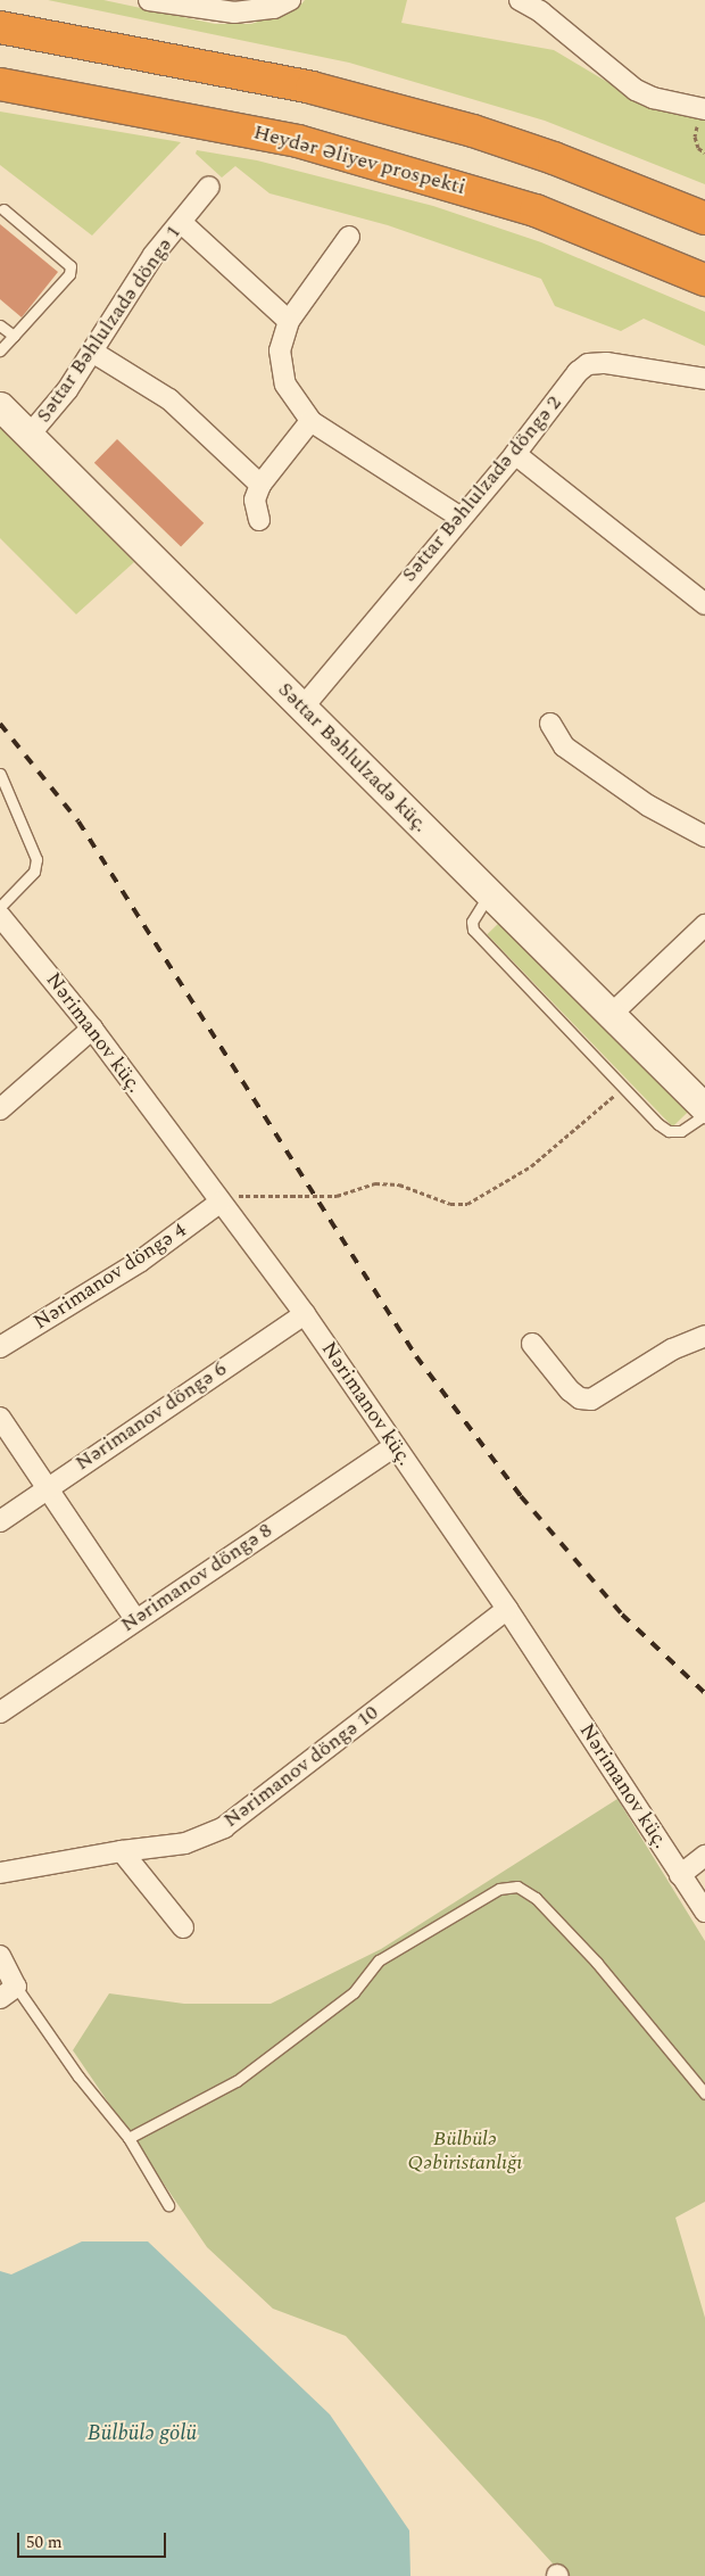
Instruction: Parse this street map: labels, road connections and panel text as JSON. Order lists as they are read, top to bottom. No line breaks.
{"streets":{"highway":["Heydər Əliyev prospekti"],"main road":["Səttar Bəhlulzadə küç."],"street":["Səttar Bəhlulzadə döngə 1","Səttar Bəhlulzadə döngə 2","Nərimanov küç.","Nərimanov döngə 4","Nərimanov döngə 6","Nərimanov döngə 8","Nərimanov döngə 10"]},"crossings":[["Səttar Bəhlulzadə döngə 1","Səttar Bəhlulzadə küç."],["Səttar Bəhlulzadə döngə 2","Səttar Bəhlulzadə küç."],["Nərimanov küç.","Nərimanov döngə 4"],["Nərimanov küç.","Nərimanov döngə 6"],["Nərimanov küç.","Nərimanov döngə 8"],["Nərimanov küç.","Nərimanov döngə 10"]],"water":["Bülbülə gölü"],"parks":["Bülbülə Qəbiristanlığı"],"scale_bar":"50 m"}
